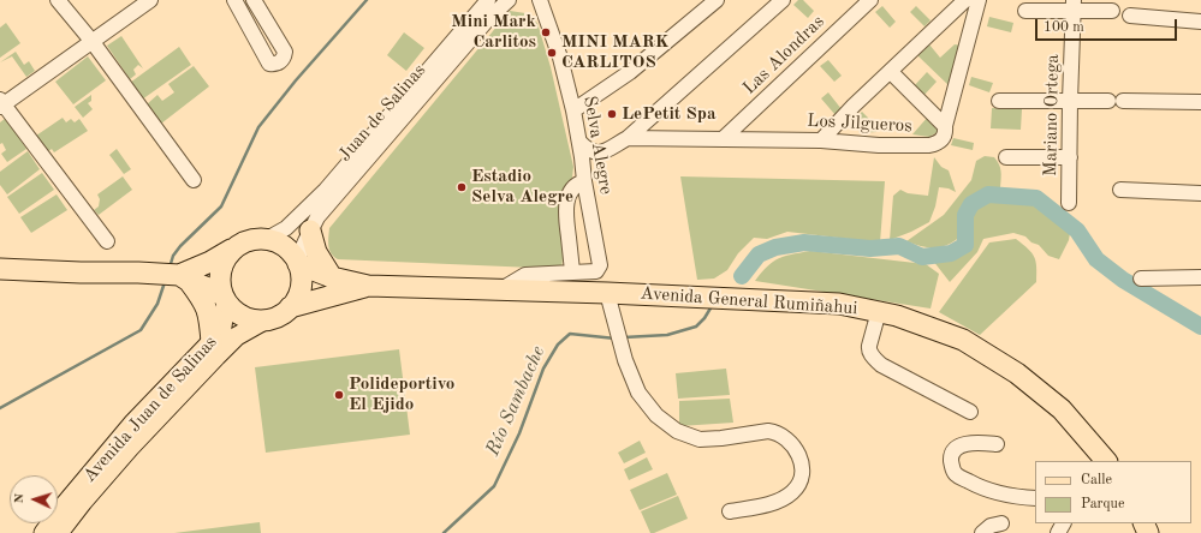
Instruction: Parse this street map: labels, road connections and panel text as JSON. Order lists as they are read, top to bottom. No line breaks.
{"streets":{"highway":["Avenida General Rumiñahui"],"main road":["Avenida Juan de Salinas"],"street":["Las Alondras","Juan de Salinas","Mariano Ortega","Los Jilgueros","Selva Alegre"]},"crossings":[["Las Alondras","Los Jilgueros"],["Juan de Salinas","Avenida General Rumiñahui"],["Juan de Salinas","Avenida Juan de Salinas"],["Avenida General Rumiñahui","Avenida Juan de Salinas"]],"water":["Río Sambache"],"places":["Mini Mark Carlitos","MINI MARK CARLITOS","LePetit Spa","Estadio Selva Alegre","Polideportivo El Ejido"],"legend":["Calle","Parque"],"scale_bar":"100 m","north":"left"}
